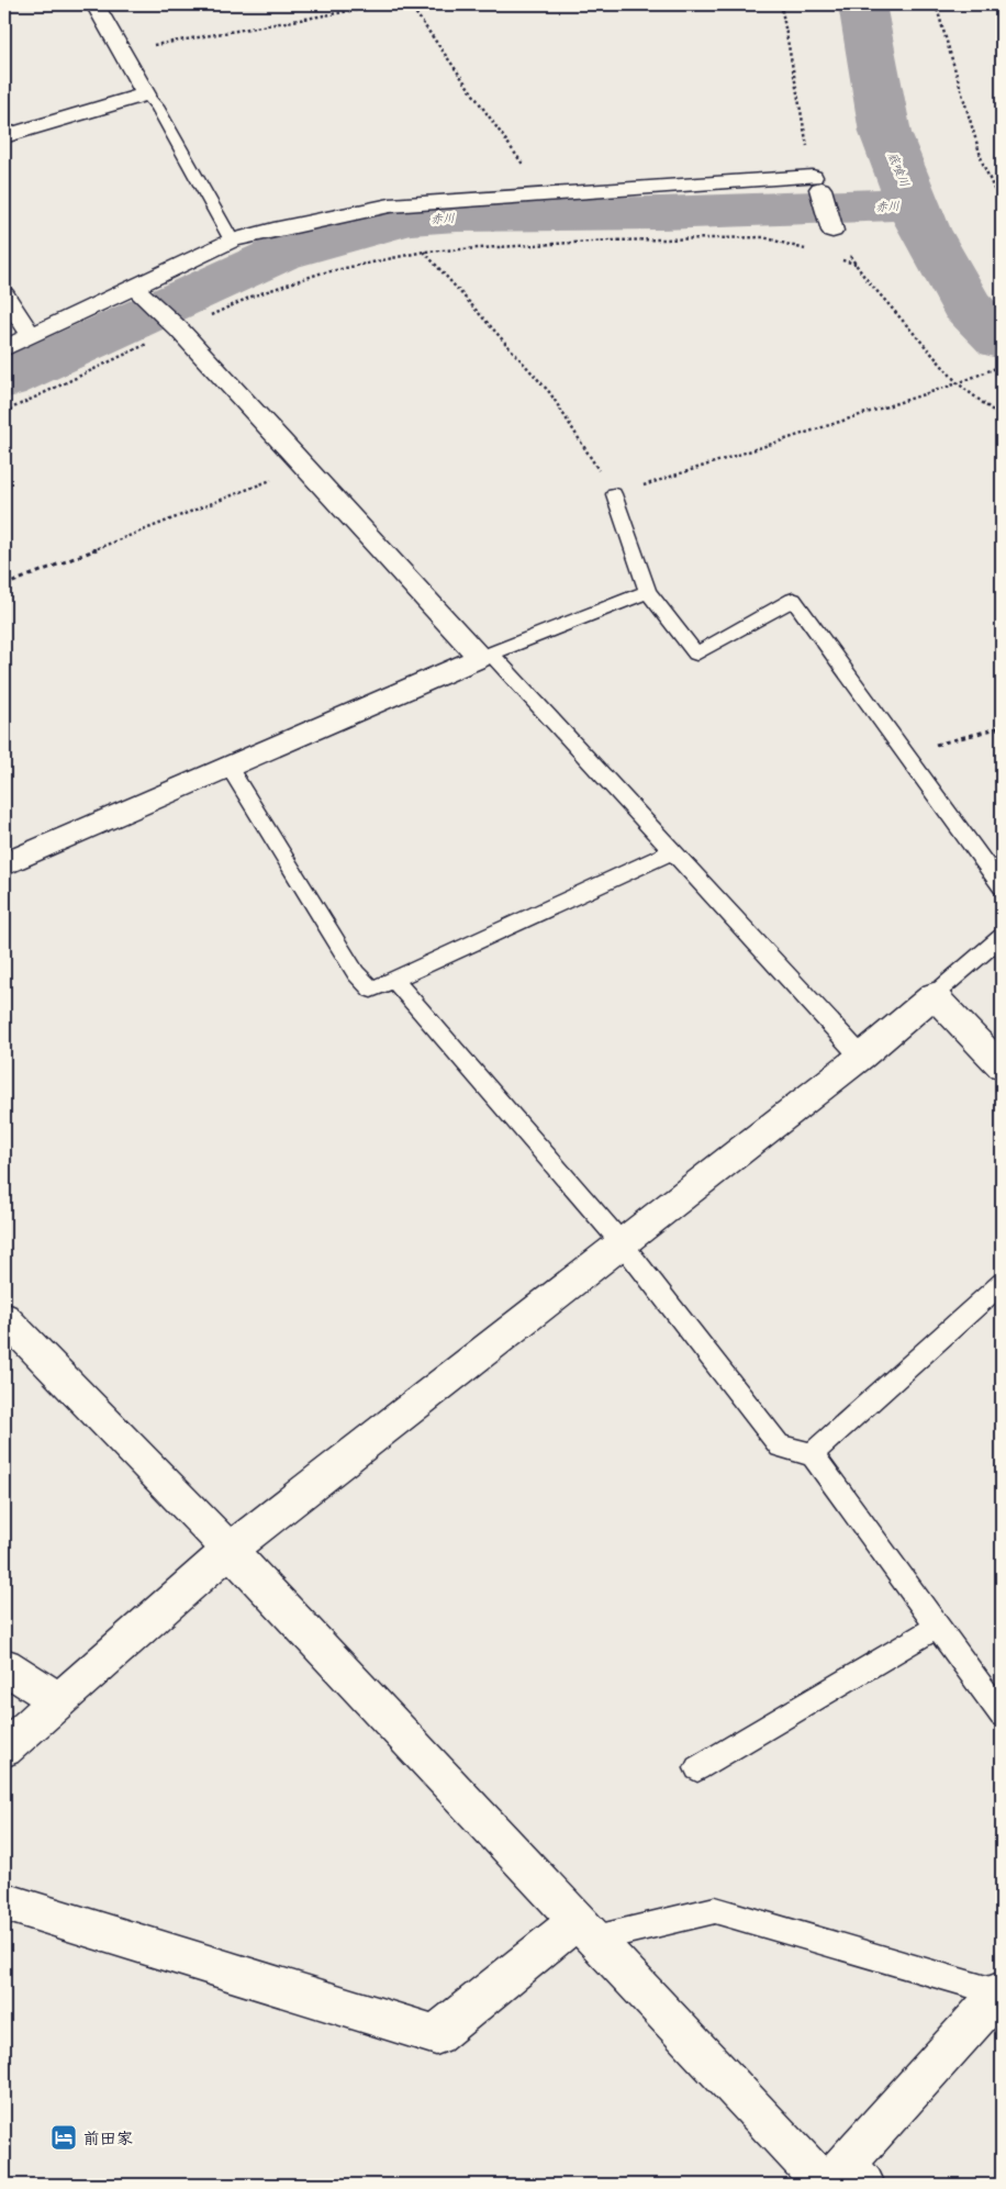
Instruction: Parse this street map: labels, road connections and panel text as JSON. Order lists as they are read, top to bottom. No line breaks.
{"water":["底喰川","赤川"],"places":{"hotel":["前田家"]}}
